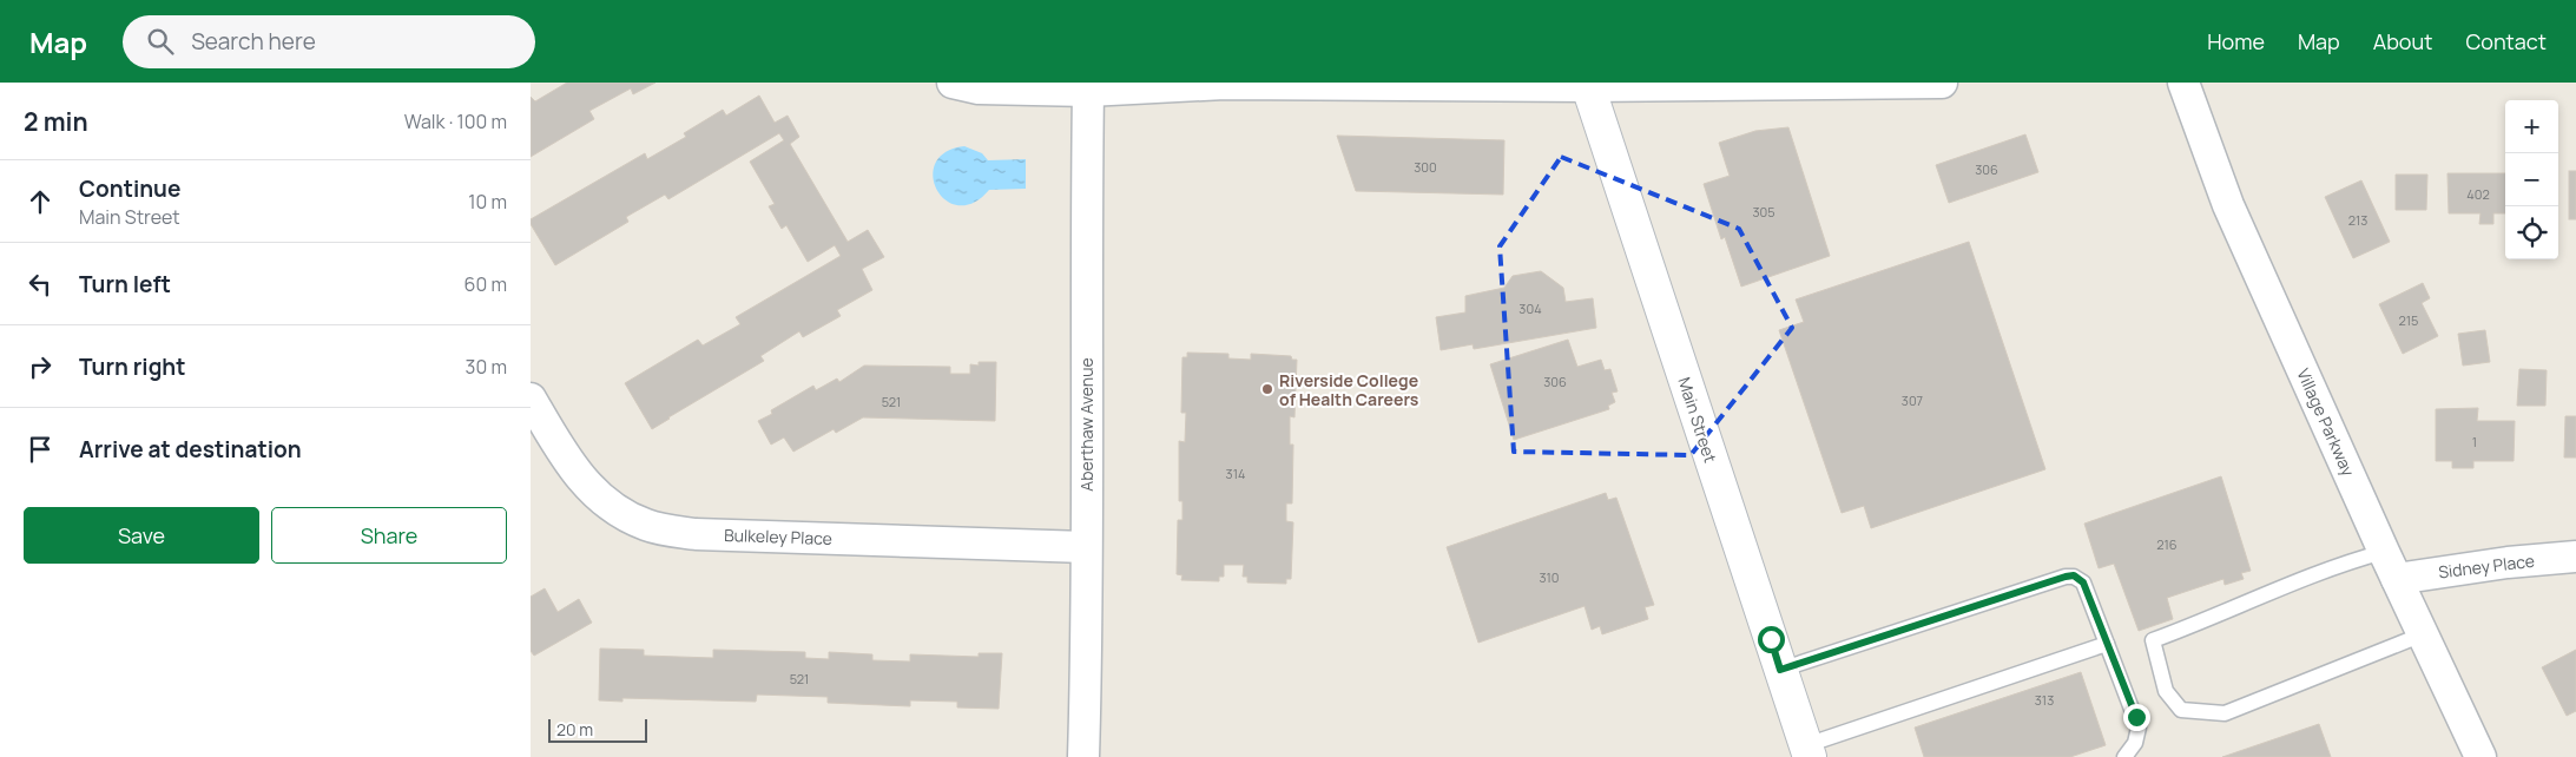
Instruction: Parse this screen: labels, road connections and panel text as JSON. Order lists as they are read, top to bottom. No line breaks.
{"streets":{"main road":["Main Street"],"street":["Village Parkway","Aberthaw Avenue","Bulkeley Place","Sidney Place"]},"crossings":[["Village Parkway","Sidney Place"],["Aberthaw Avenue","Bulkeley Place"]],"places":["Riverside College of Health Careers"],"house_numbers":["300","306","402","305","213","304","215","306","307","521","1","314","216","310","521","313"],"scale_bar":"20 m","page":{"header":"Map","search":"Search here","nav":["Home","Map","About","Contact"],"heading":["2 min","Walk · 100 m"],"map_buttons":["+","−"],"list":[["Continue","Main Street","10 m"],["Turn left","60 m"],["Turn right","30 m"],"Arrive at destination"],"buttons":["Save","Share"],"scale":"20 m"}}
